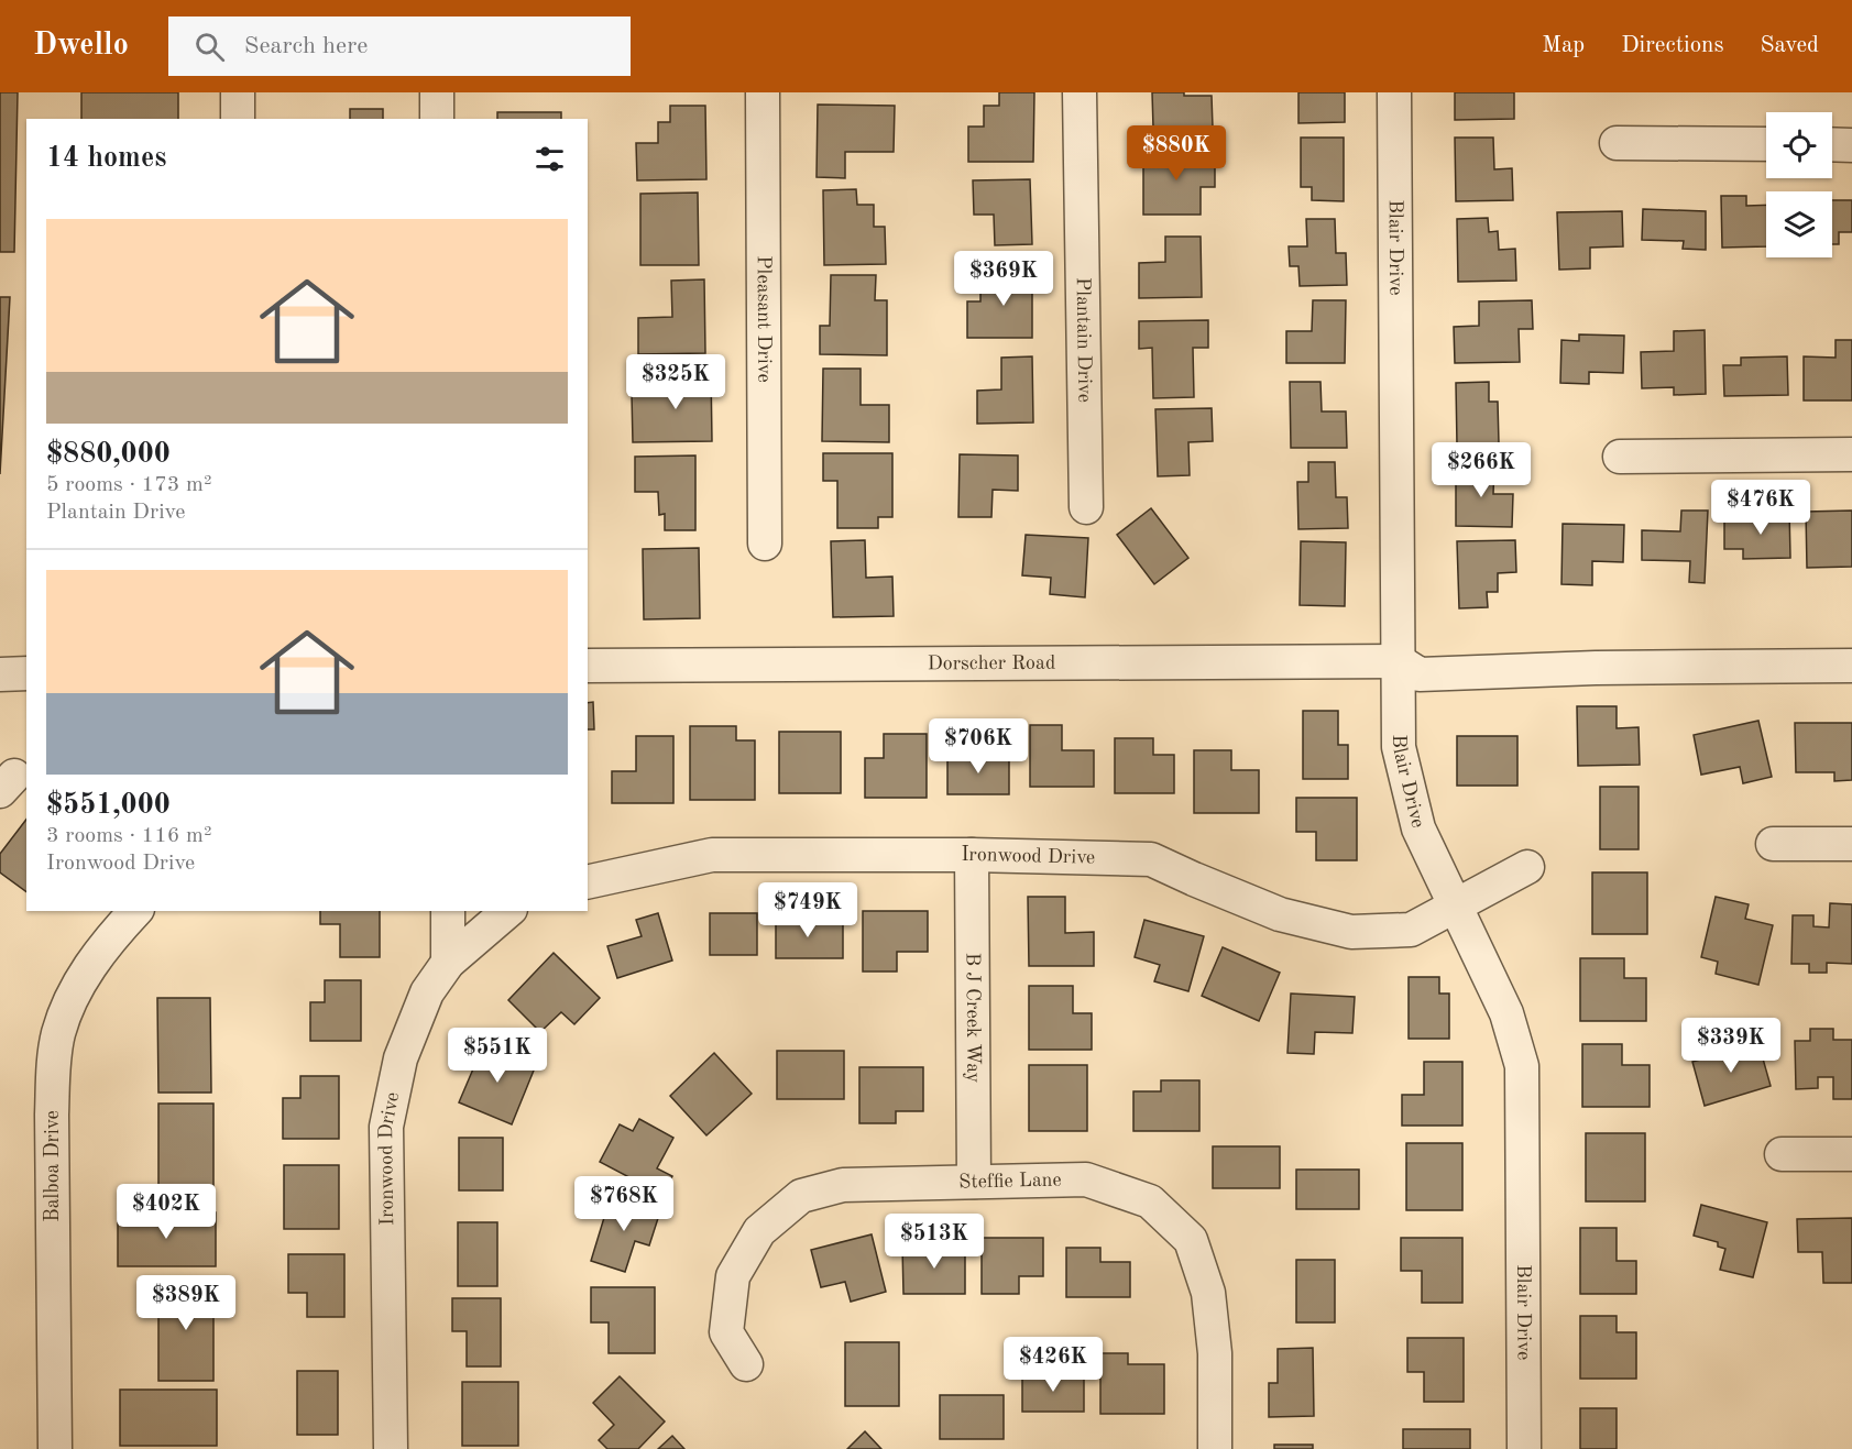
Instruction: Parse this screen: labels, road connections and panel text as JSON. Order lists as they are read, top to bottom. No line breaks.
{"streets":{"street":["Blair Drive","Pleasant Drive","Plantain Drive","Dorscher Road","Ironwood Drive","B J Creek Way","Balboa Drive","Steffie Lane"]},"crossings":[["Blair Drive","Dorscher Road"],["Blair Drive","Ironwood Drive"],["Ironwood Drive","B J Creek Way"],["B J Creek Way","Steffie Lane"]],"page":{"header":"Dwello","search":"Search here","nav":["Map","Directions","Saved"],"heading":"14 homes","price":["$880K","$369K","$325K","$266K","$476K","$706K","$749K","$339K","$551K","$768K","$402K","$513K","$389K","$426K"],"list":[{"name":"$880,000","note":"5 rooms · 173 m² · Plantain Drive"},{"name":"$551,000","note":"3 rooms · 116 m² · Ironwood Drive"}]}}
